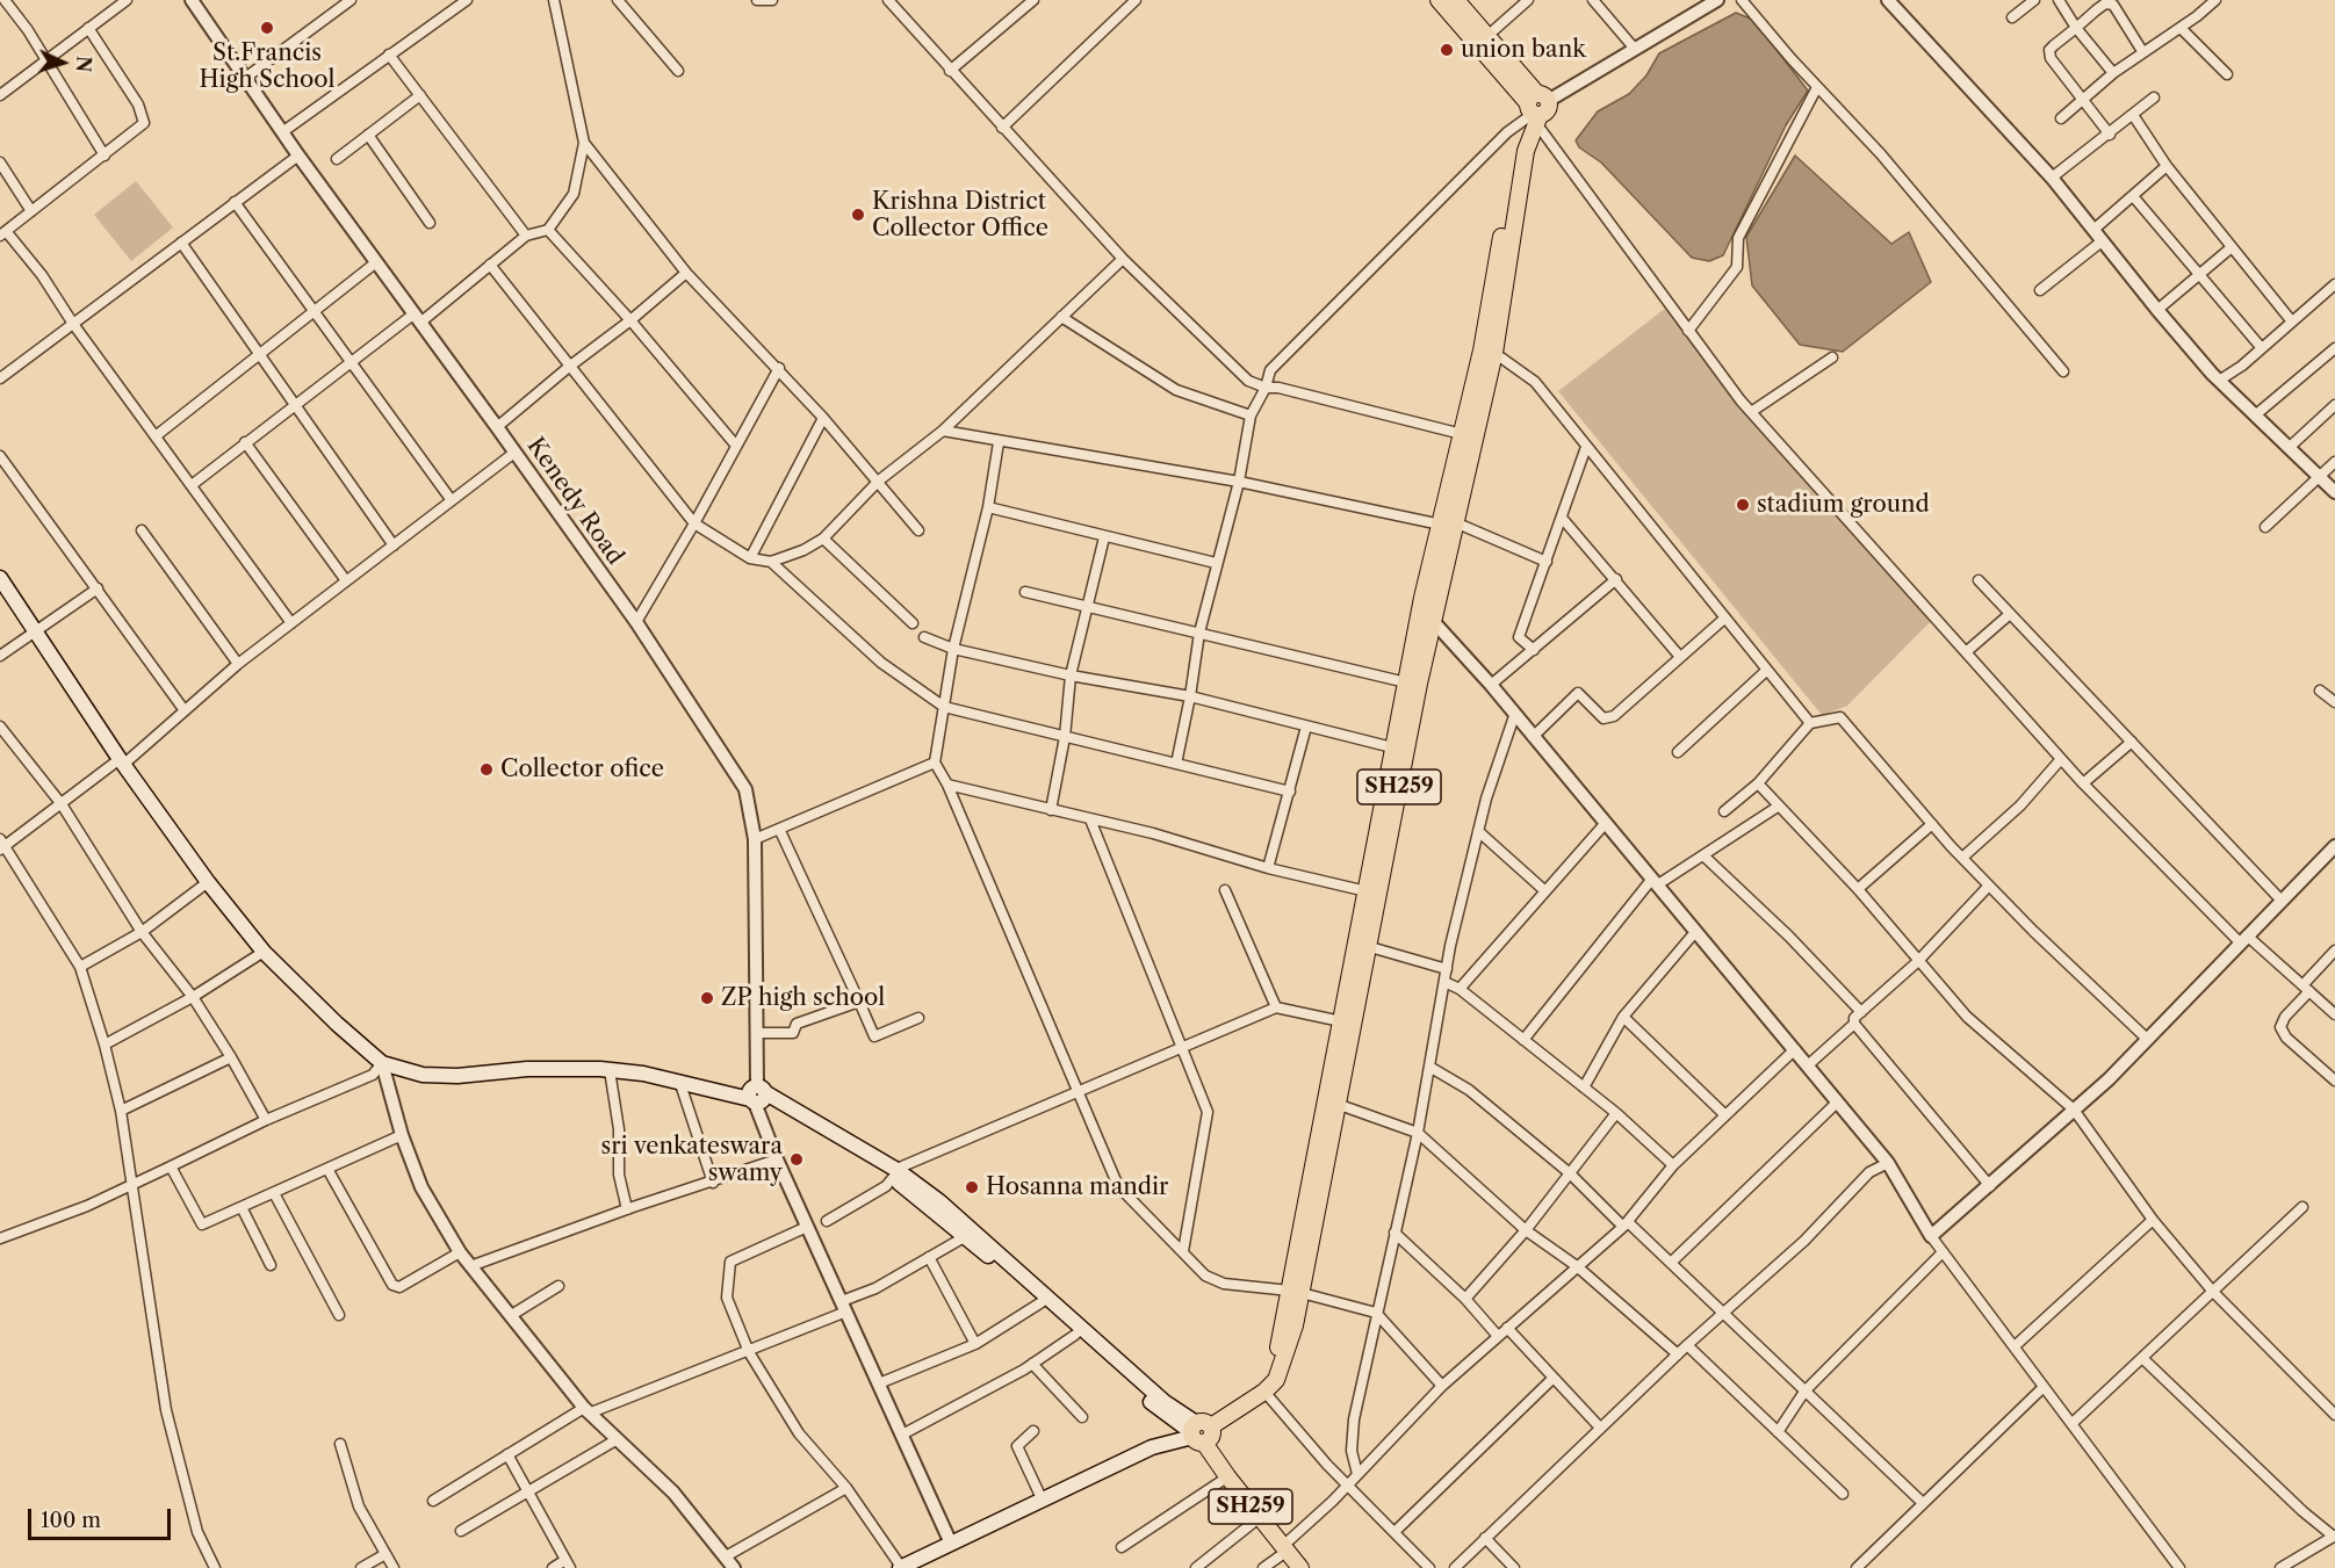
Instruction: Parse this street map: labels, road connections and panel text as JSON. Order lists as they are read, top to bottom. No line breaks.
{"streets":{"main road":["SH259"],"street":["Kenedy Road"]},"places":["St.Francis High School","union bank","Krishna District Collector Office","stadium ground","Collector ofice","ZP high school","sri venkateswara swamy","Hosanna mandir"],"scale_bar":"100 m","north":"right"}
